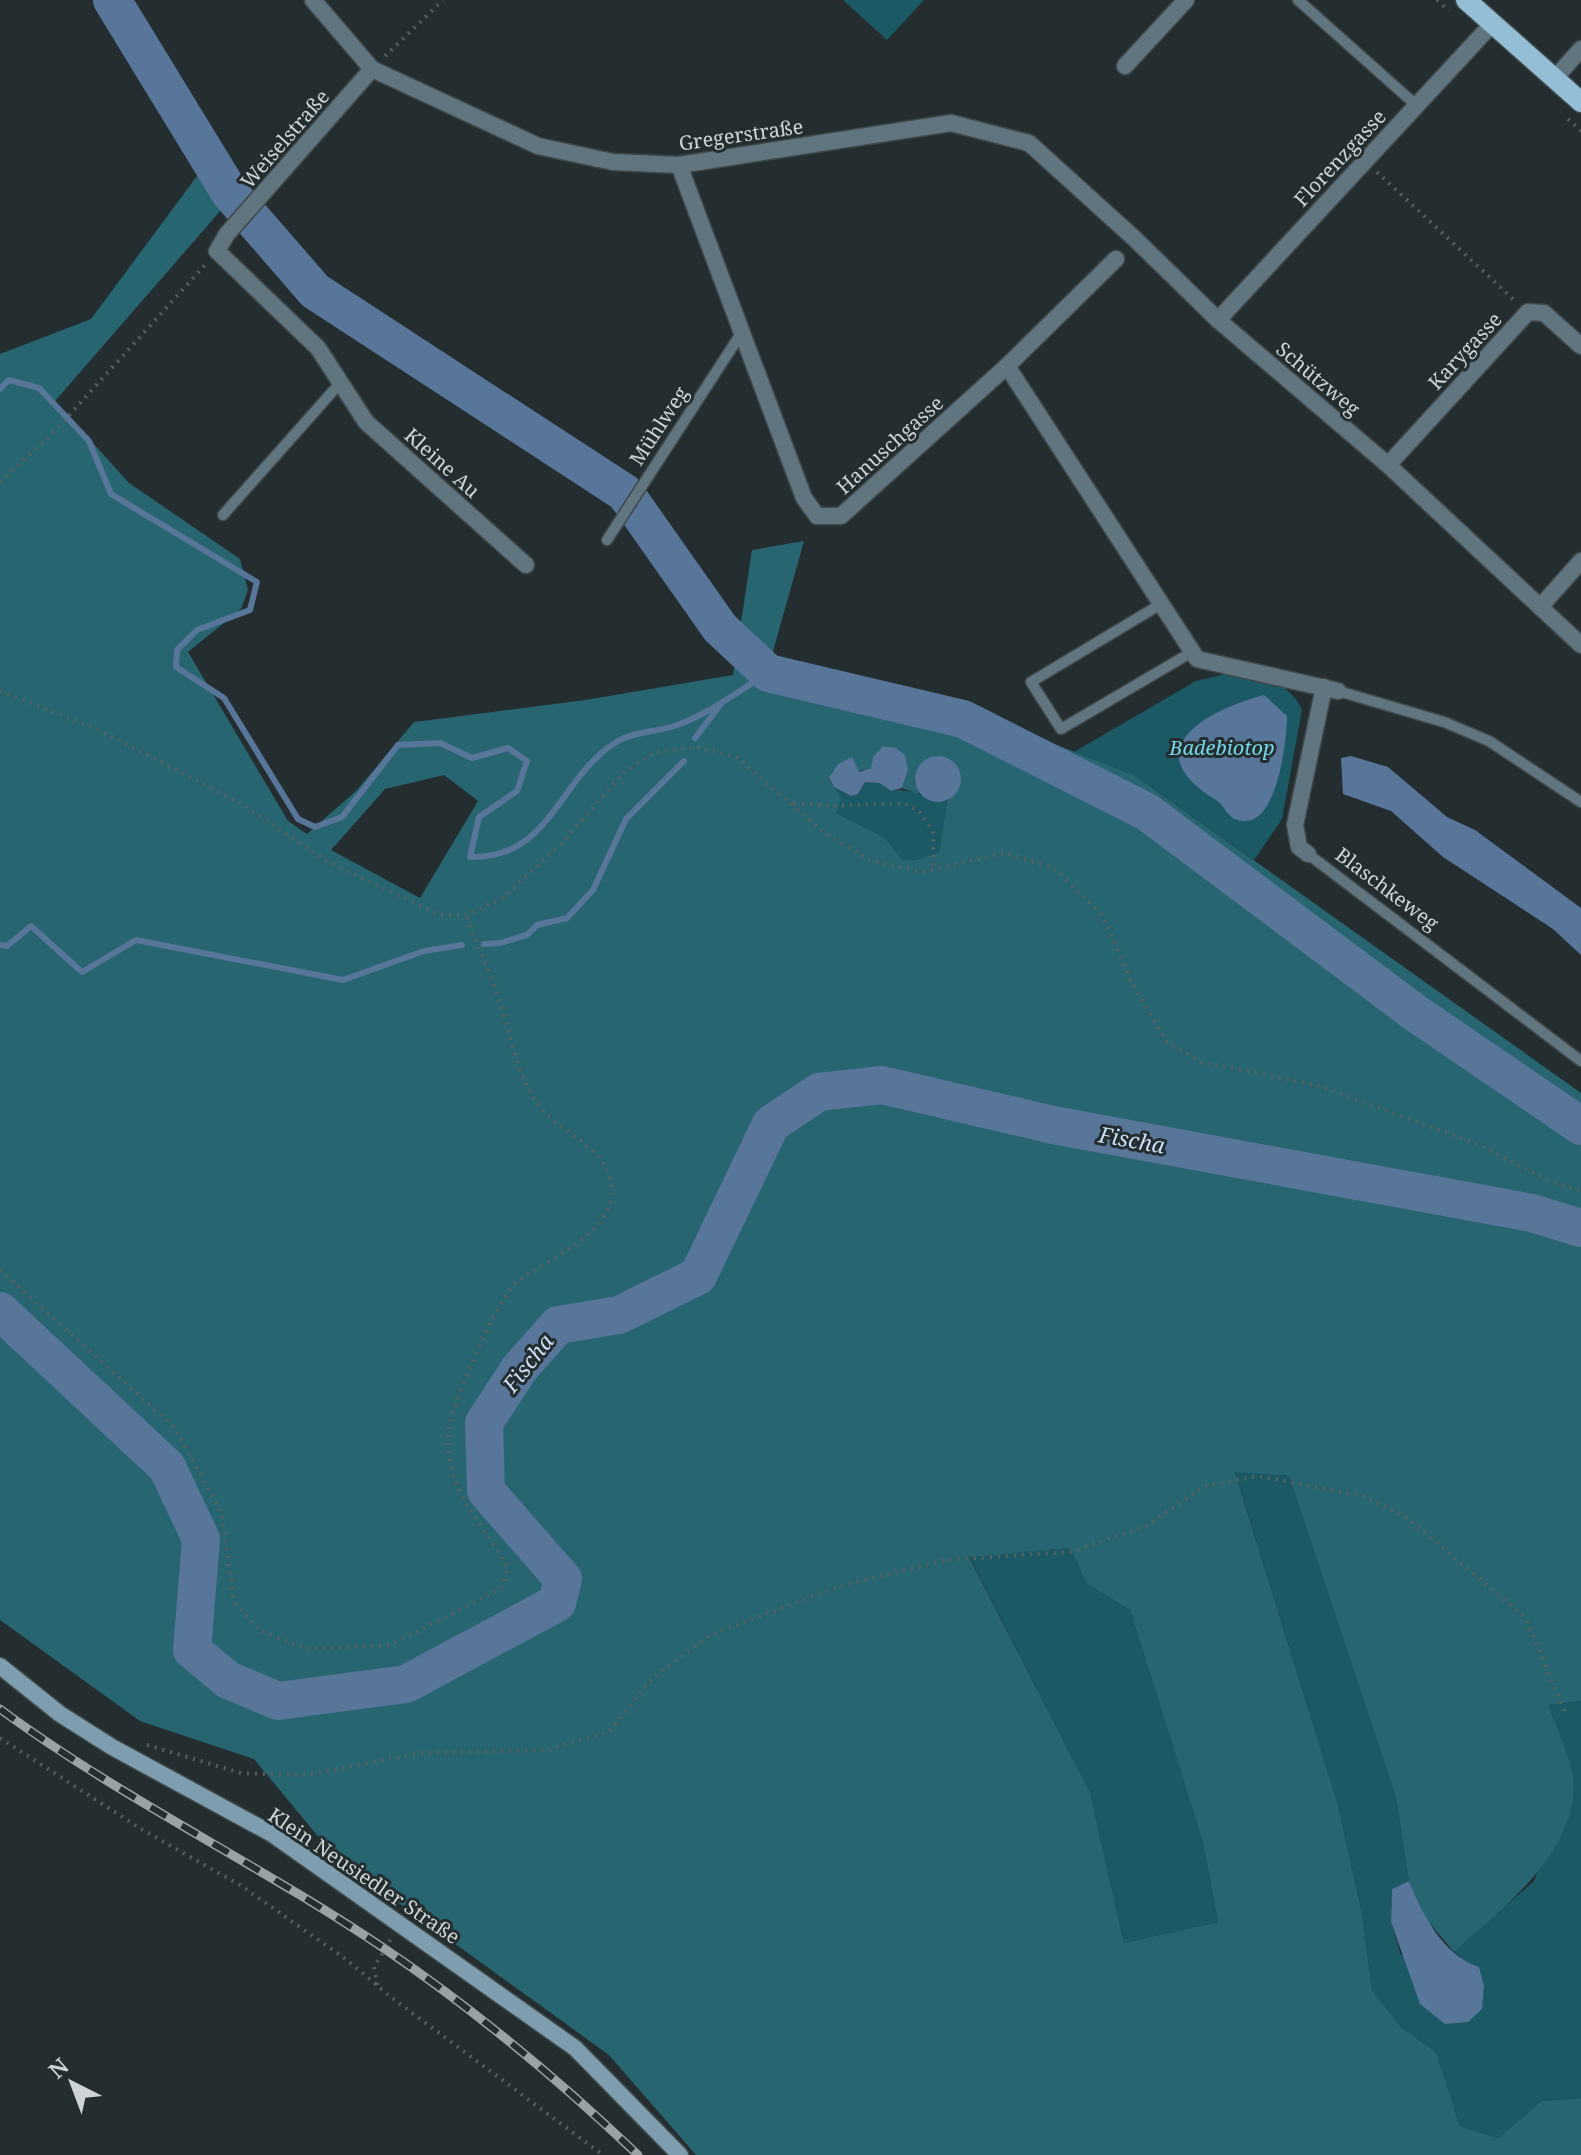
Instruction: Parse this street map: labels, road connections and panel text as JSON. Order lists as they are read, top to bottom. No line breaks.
{"streets":{"main road":["Klein Neusiedler Straße"],"street":["Gregerstraße","Weiselstraße","Florenzgasse","Karygasse","Schützweg","Hanuschgasse","Kleine Au","Blaschkeweg"],"lane":["Mühlweg"]},"crossings":[["Gregerstraße","Weiselstraße"],["Gregerstraße","Schützweg"],["Gregerstraße","Hanuschgasse"],["Weiselstraße","Kleine Au"],["Florenzgasse","Schützweg"],["Karygasse","Schützweg"],["Mühlweg","Hanuschgasse"]],"water":["Fischa"],"parks":["Badebiotop"],"north":"top left"}
